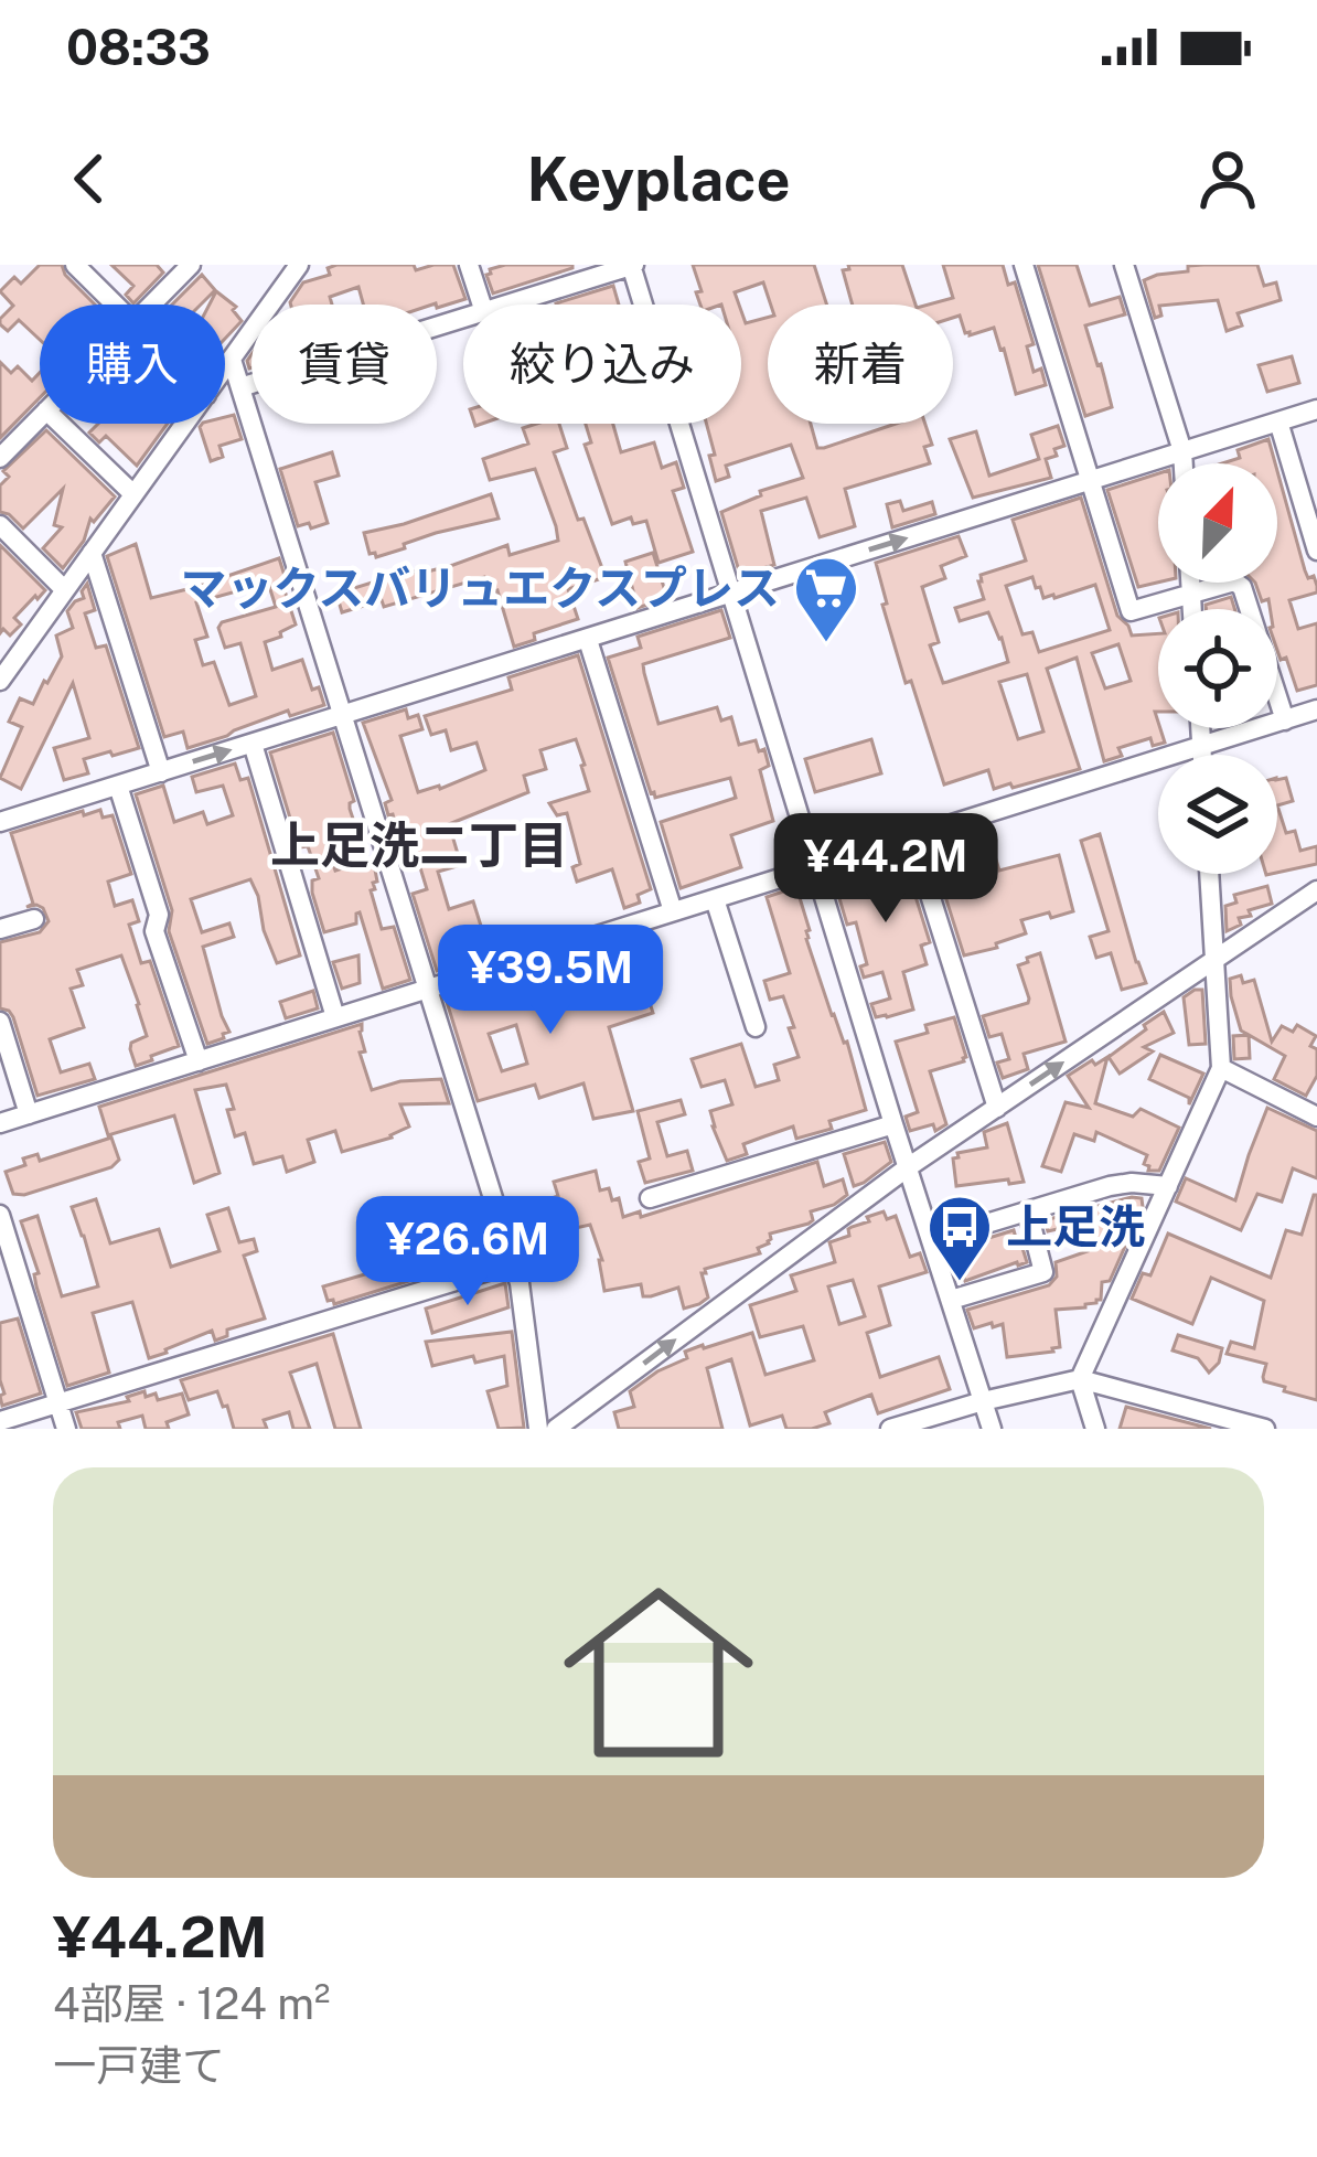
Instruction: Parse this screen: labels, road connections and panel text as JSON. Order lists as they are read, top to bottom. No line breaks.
{"districts":["上足洗二丁目"],"places":{"supermarket":["マックスバリュエクスプレス"],"bus stop":["上足洗"]},"north":"top right","page":{"status":"08:33","header":"Keyplace","chip":["購入","賃貸","絞り込み","新着"],"price":["¥44.2M","¥39.5M","¥26.6M"],"list":[{"name":"¥44.2M","note":"4部屋 · 124 m² · 一戸建て"}]}}
